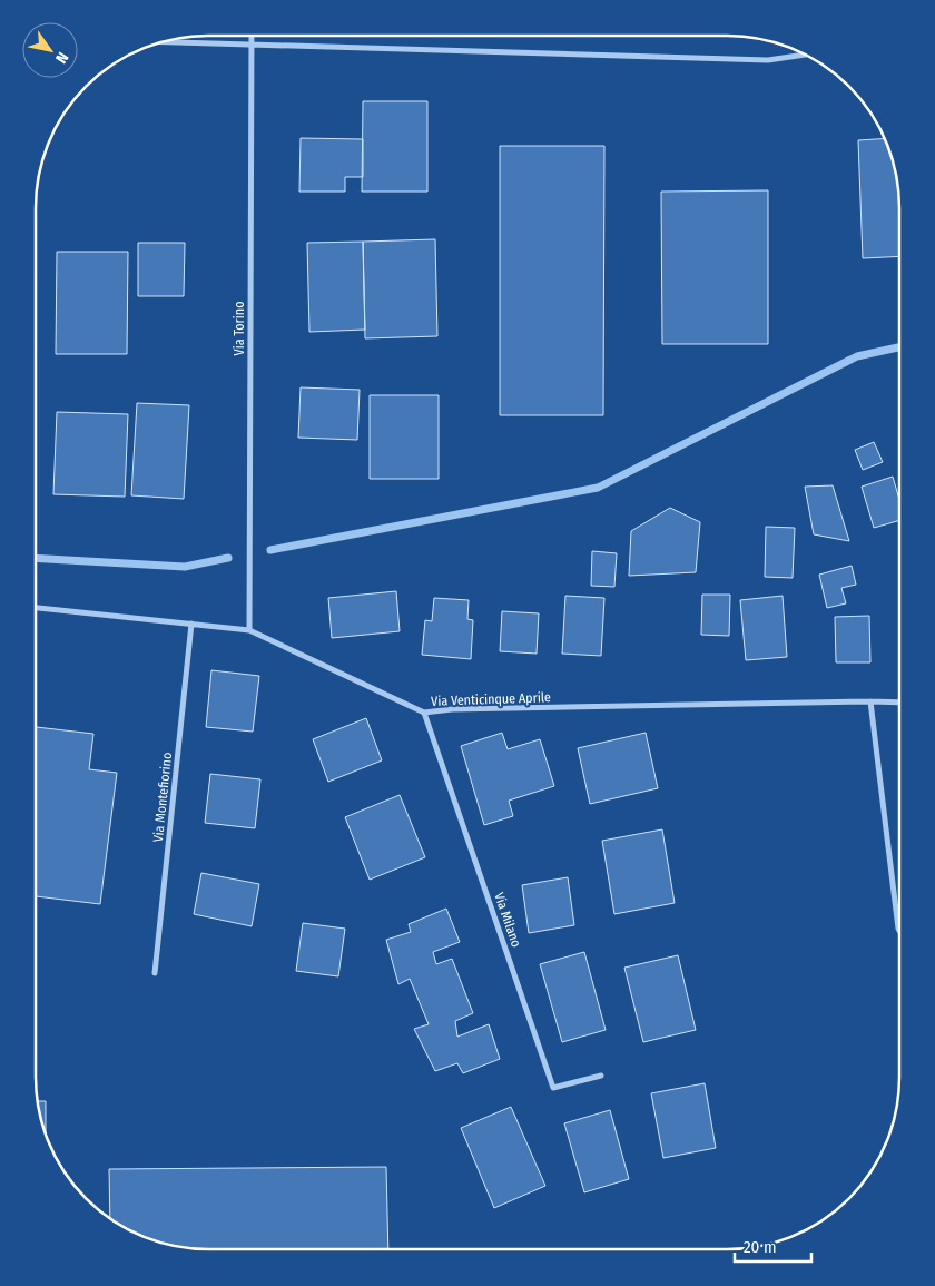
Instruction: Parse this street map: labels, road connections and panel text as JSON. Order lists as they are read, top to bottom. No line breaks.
{"streets":{"street":["Via Torino","Via Venticinque Aprile","Via Montefiorino","Via Milano"]},"crossings":[["Via Torino","Via Venticinque Aprile"],["Via Venticinque Aprile","Via Montefiorino"],["Via Venticinque Aprile","Via Milano"]],"scale_bar":"20 m","north":"bottom right"}
